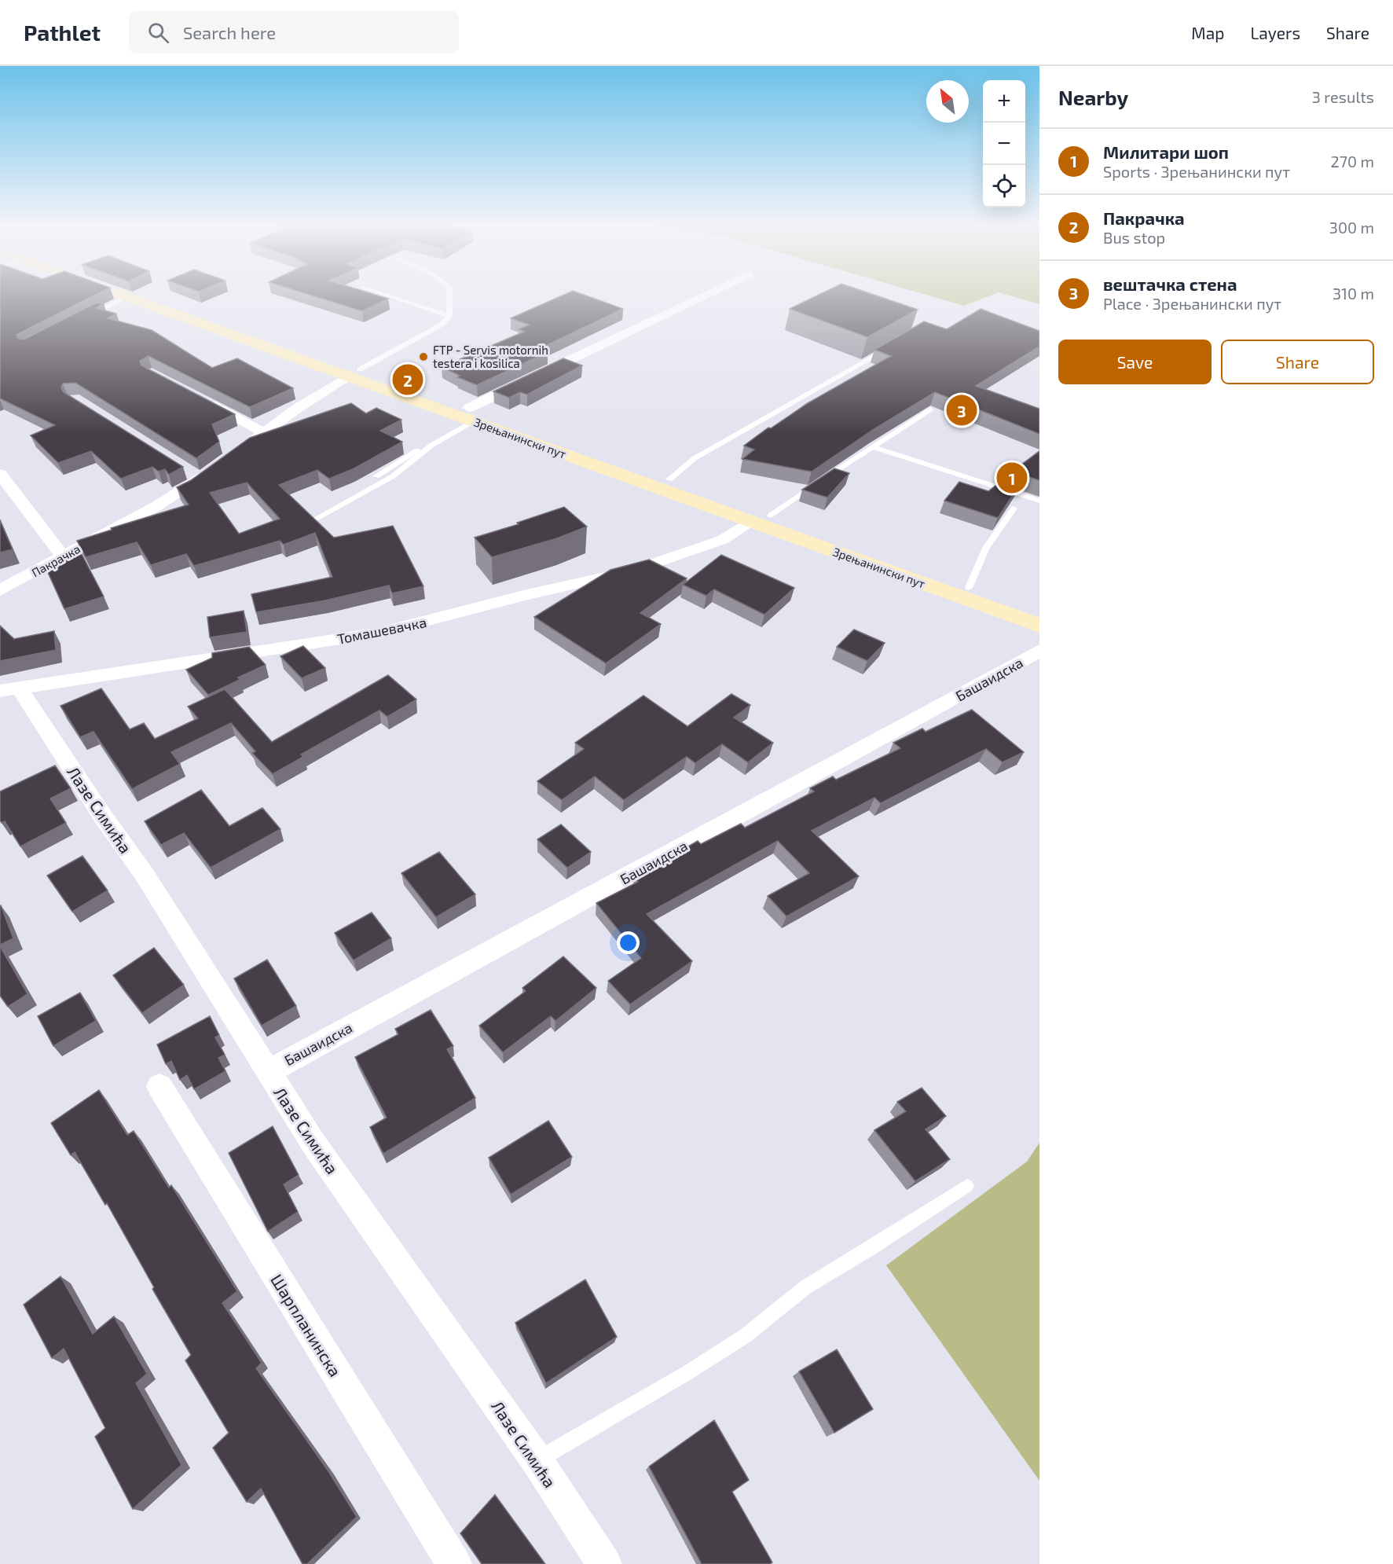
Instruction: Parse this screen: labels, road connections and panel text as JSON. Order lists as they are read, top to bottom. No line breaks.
{"streets":{"main road":["Зрењанински пут"],"street":["Пакрачка","Томашевачка","Башаидска","Лазе Симића","Шарпланинска"]},"crossings":[["Зрењанински пут","Пакрачка"],["Зрењанински пут","Томашевачка"],["Томашевачка","Лазе Симића"],["Башаидска","Лазе Симића"]],"places":["FTP - Servis motornih testera i kosilica"],"north":"top left","page":{"header":"Pathlet","search":"Search here","nav":["Map","Layers","Share"],"heading":["Nearby","3 results"],"map_buttons":["+","−"],"list":[{"mark":"1","name":"Милитари шоп","note":"Sports · Зрењанински пут","value":"270 m"},{"mark":"2","name":"Пакрачка","note":"Bus stop","value":"300 m"},{"mark":"3","name":"вештачка стена","note":"Place · Зрењанински пут","value":"310 m"}],"buttons":["Save","Share"],"pins":["2","3","1"]}}
